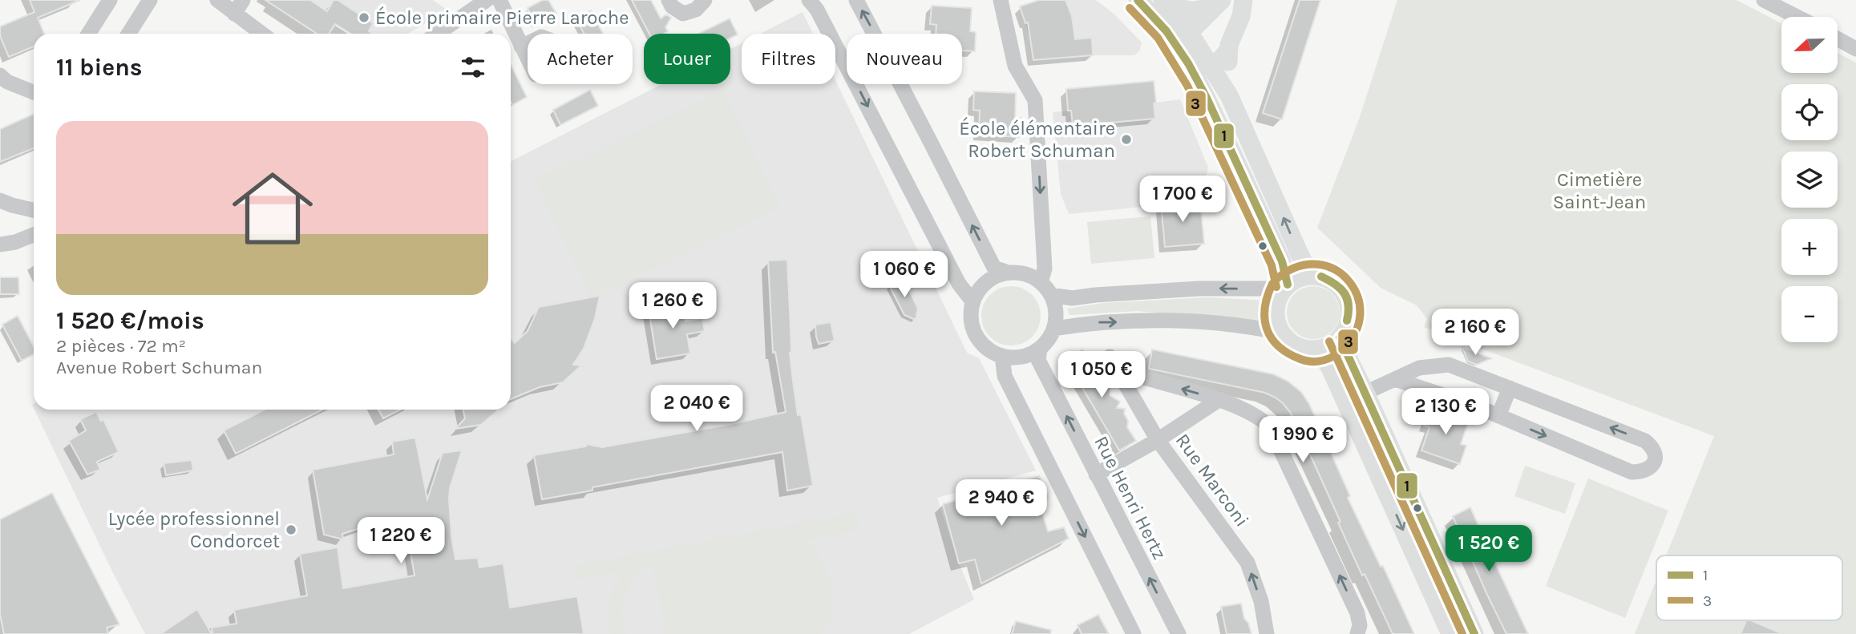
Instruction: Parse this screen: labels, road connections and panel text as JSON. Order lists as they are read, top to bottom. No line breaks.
{"streets":{"street":["Rue Marconi","Rue Henri Hertz"]},"parks":["Cimetière Saint-Jean"],"places":["École primaire Pierre Laroche","École élémentaire Robert Schuman","Lycée professionnel Condorcet"],"lines":["transit line 1","transit line 3"],"legend":["1","3"],"north":"left","page":{"map_buttons":["+","−"],"chip":["Acheter","Louer","Filtres","Nouveau"],"heading":"11 biens","list":[{"name":"1 520 €/mois","note":"2 pièces · 72 m² · Avenue Robert Schuman"}],"price":["1 700 €","1 060 €","1 260 €","2 160 €","1 050 €","2 040 €","2 130 €","1 990 €","2 940 €","1 220 €","1 520 €"]}}
